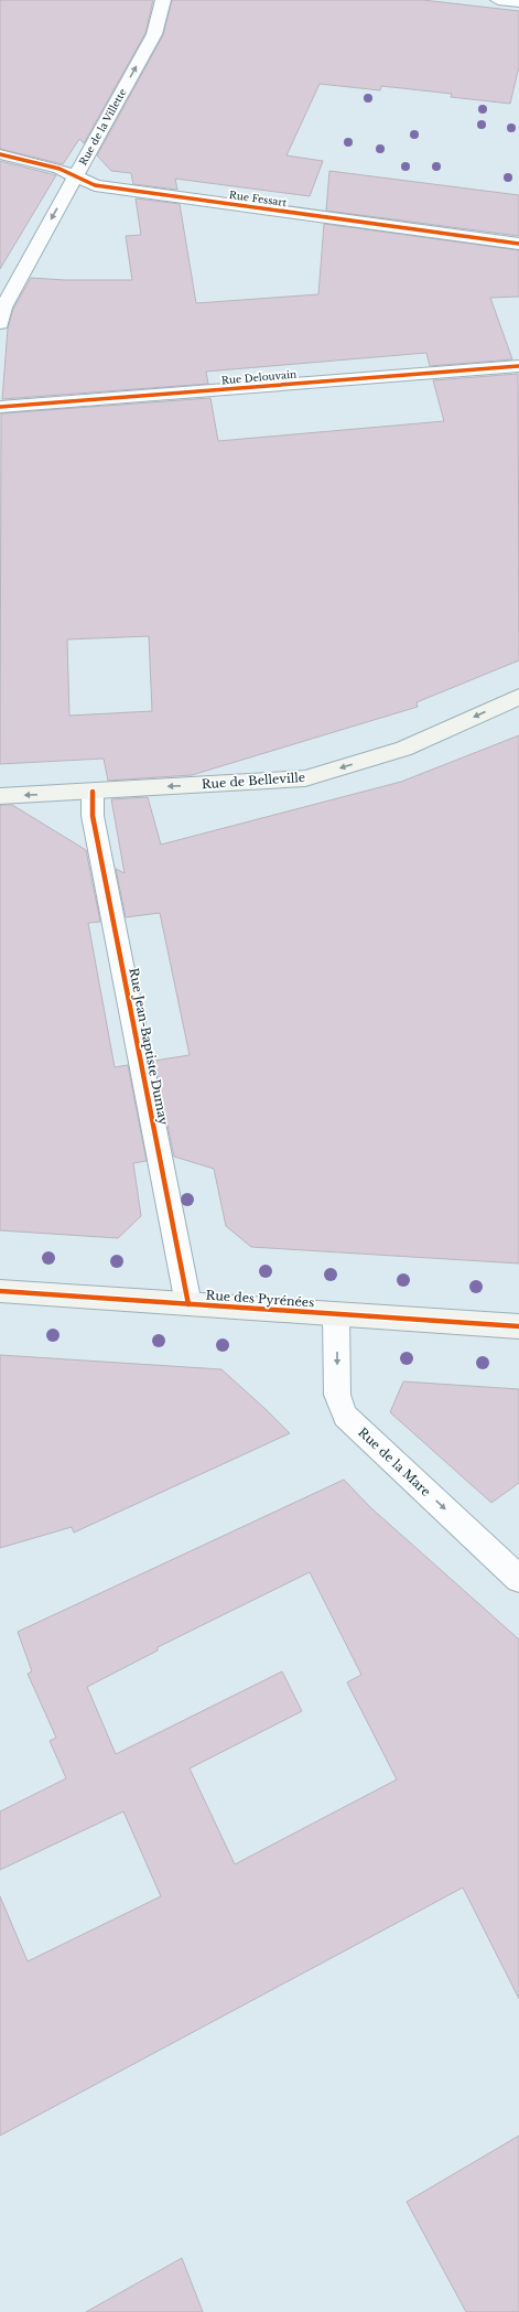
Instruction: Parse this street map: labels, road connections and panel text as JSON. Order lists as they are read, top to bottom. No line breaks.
{"streets":{"main road":["Rue de Belleville","Rue des Pyrénées"],"street":["Rue de la Villette","Rue Fessart","Rue Delouvain","Rue Jean-Baptiste Dumay","Rue de la Mare"]},"crossings":[["Rue de la Villette","Rue Fessart"],["Rue de Belleville","Rue Jean-Baptiste Dumay"],["Rue Jean-Baptiste Dumay","Rue des Pyrénées"],["Rue des Pyrénées","Rue de la Mare"]],"one_way":["Rue de Belleville","Rue de la Mare"]}
